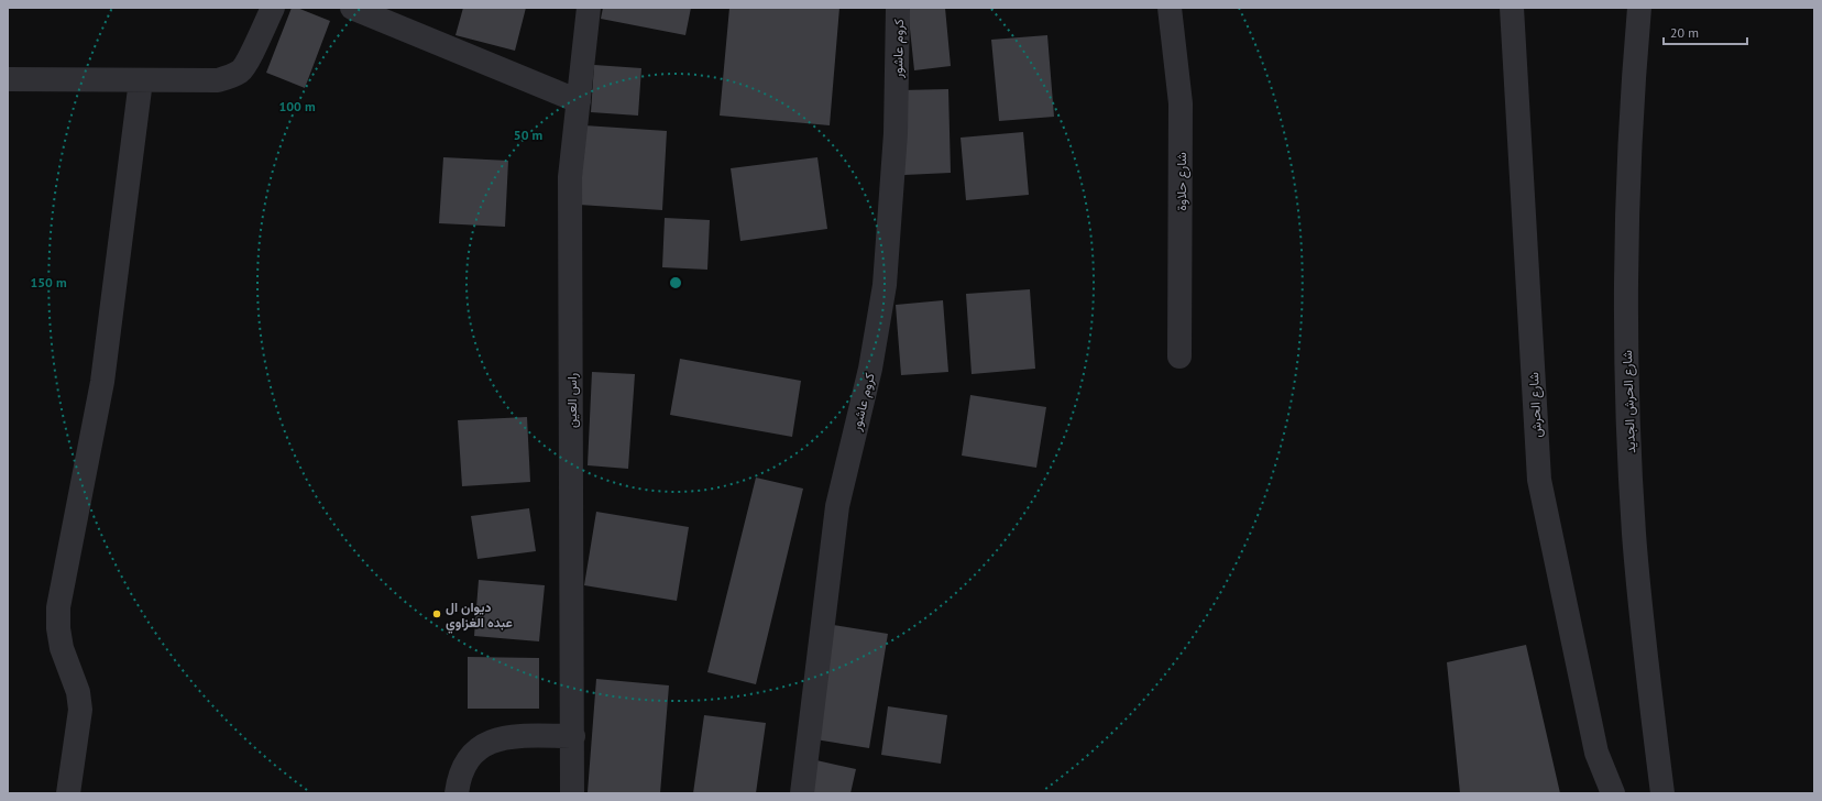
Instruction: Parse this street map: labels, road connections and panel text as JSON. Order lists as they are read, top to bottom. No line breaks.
{"streets":{"street":["كروم عاشور","شارع حلاوة","راس العين","شارع الحرش الجديد","شارع الحرش"]},"places":["ديوان ال عبده الغزاوي"],"scale_bar":"20 m","rings":["100 m","50 m","150 m"]}
